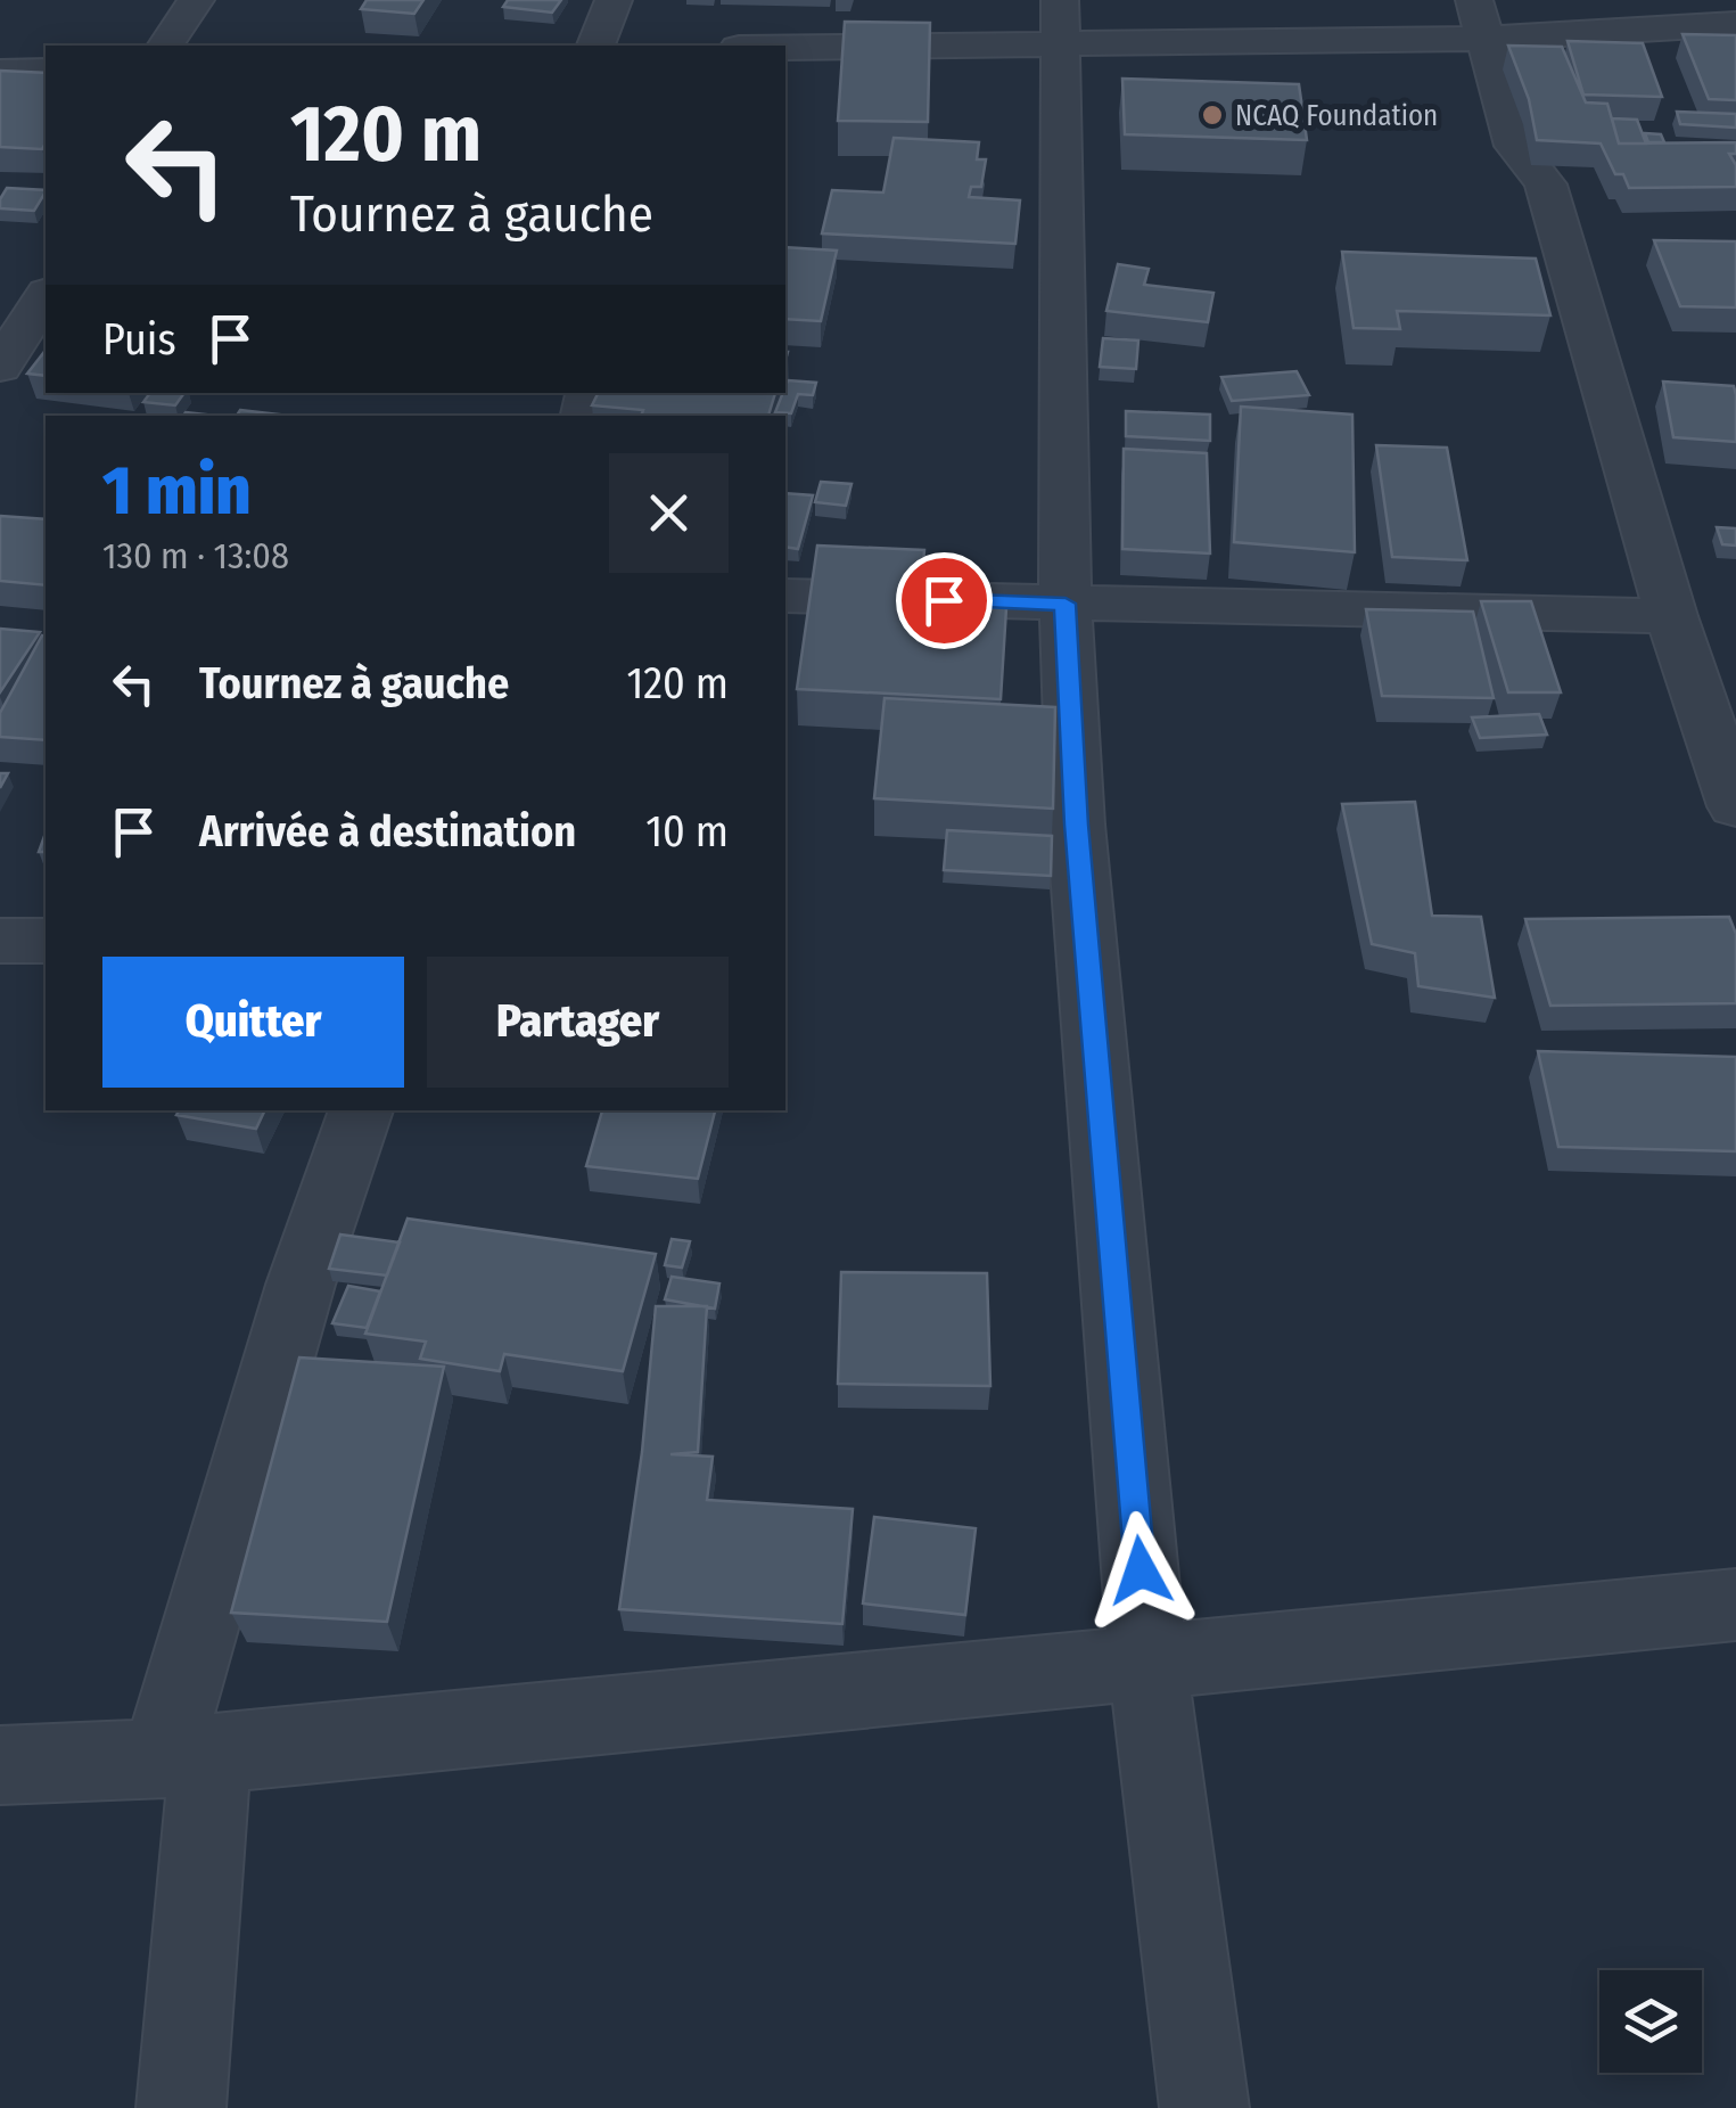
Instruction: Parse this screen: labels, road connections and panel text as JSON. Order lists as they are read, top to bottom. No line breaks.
{"places":["NCAQ Foundation"],"page":{"turn":["120 m","Tournez à gauche"],"then":"Puis","heading":["1 min","130 m · 13:08"],"list":[{"name":"Tournez à gauche","value":"120 m"},{"name":"Arrivée à destination","value":"10 m"}],"buttons":["Quitter","Partager"]}}
